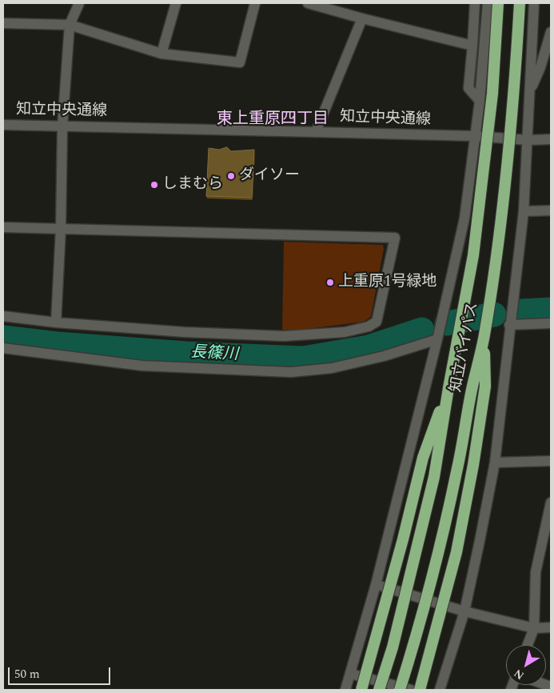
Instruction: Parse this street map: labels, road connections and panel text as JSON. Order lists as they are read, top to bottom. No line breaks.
{"streets":{"highway":["知立バイパス"],"street":["知立中央通線"]},"districts":["東上重原四丁目"],"water":["長篠川"],"places":["ダイソー","しまむら","上重原1号緑地"],"scale_bar":"50 m","north":"bottom left"}
